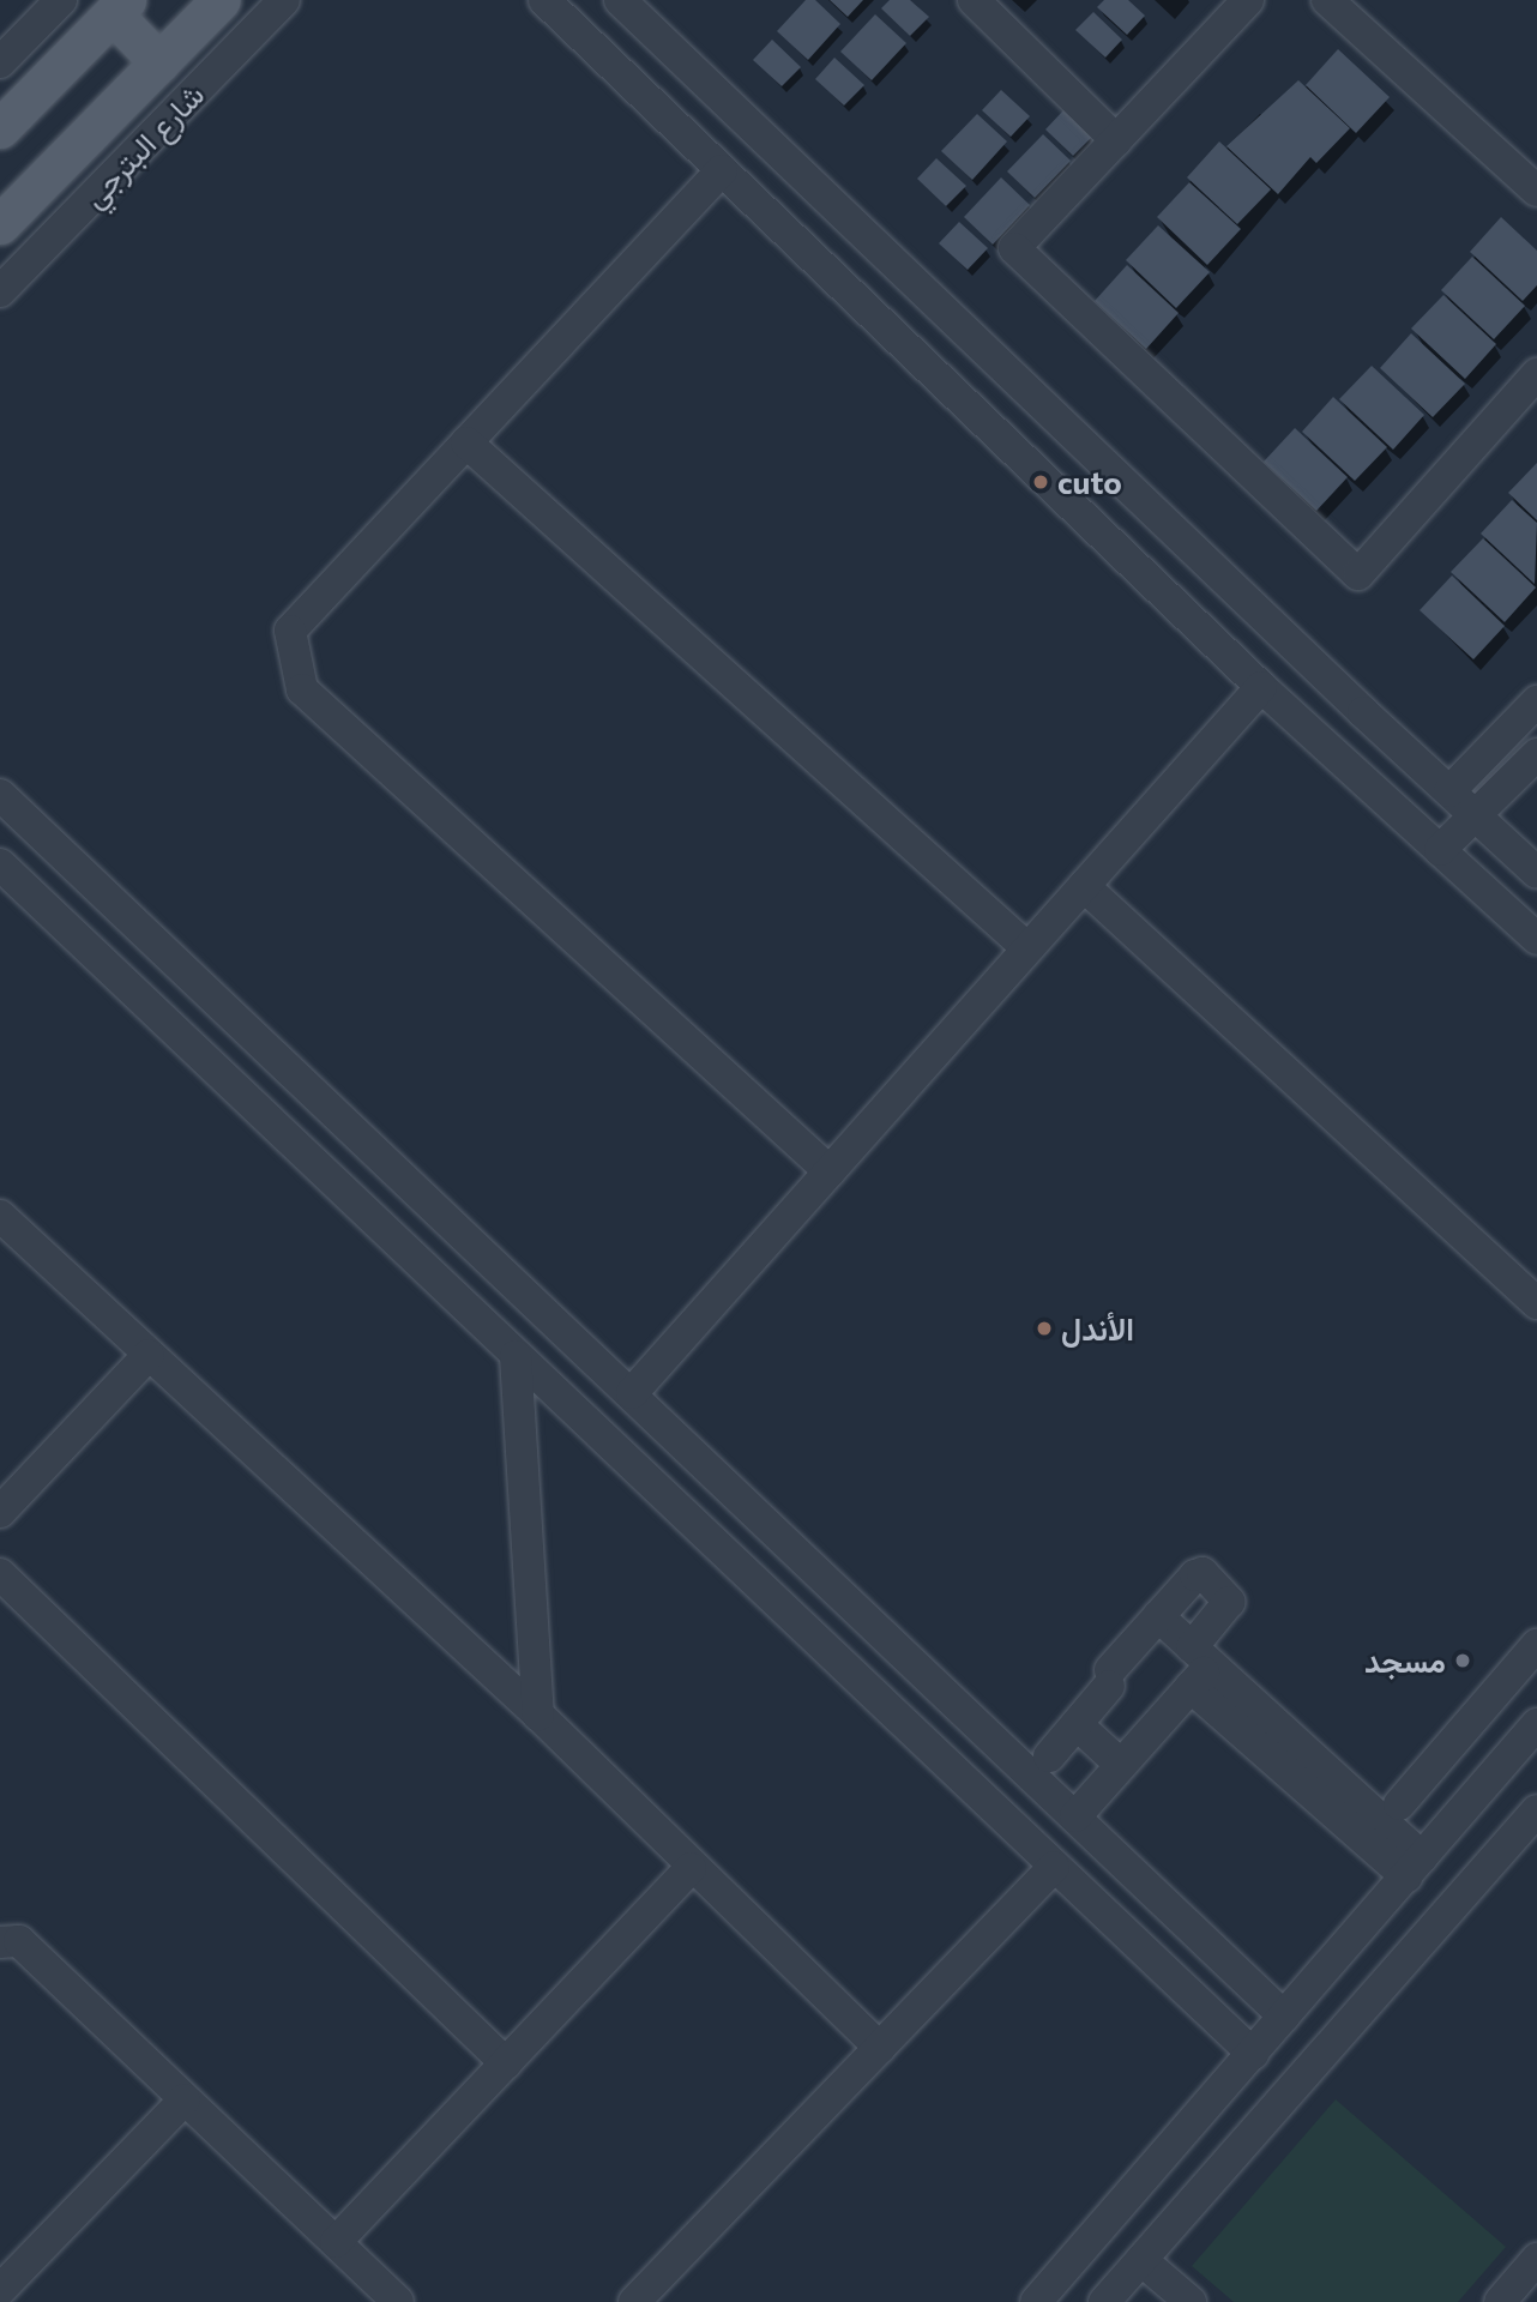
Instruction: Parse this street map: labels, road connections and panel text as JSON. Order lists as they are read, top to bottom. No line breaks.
{"streets":{"main road":["شارع البترجي"]},"places":["cuto","الأندل","مسجد"]}
